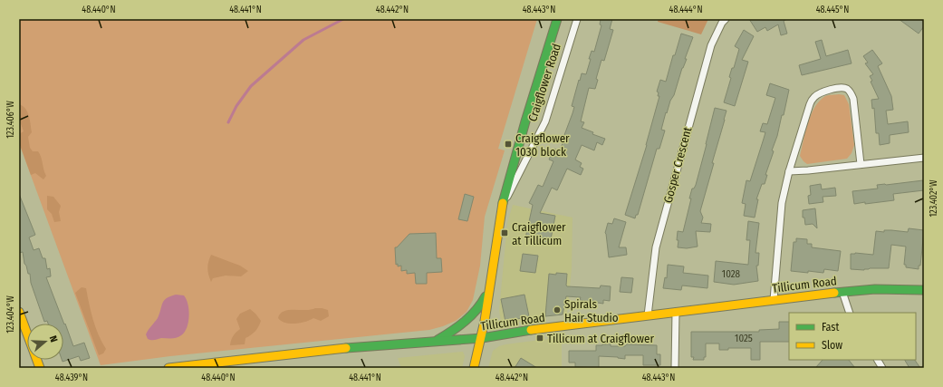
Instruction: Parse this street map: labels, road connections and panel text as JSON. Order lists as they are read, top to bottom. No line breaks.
{"streets":{"main road":["Craigflower Road","Tillicum Road"],"street":["Gosper Crescent"]},"crossings":[["Craigflower Road","Tillicum Road"],["Gosper Crescent","Tillicum Road"]],"places":{"transit":["Craigflower 1030 block","Craigflower at Tillicum","Tillicum at Craigflower"],"other":["Spirals Hair Studio"]},"house_numbers":["1028","1025"],"legend":["Fast","Slow"],"north":"right","coordinates":["48.440°N","48.441°N","48.442°N","48.443°N","48.444°N","48.445°N","123.406°W","123.402°W","123.404°W","48.439°N"]}
